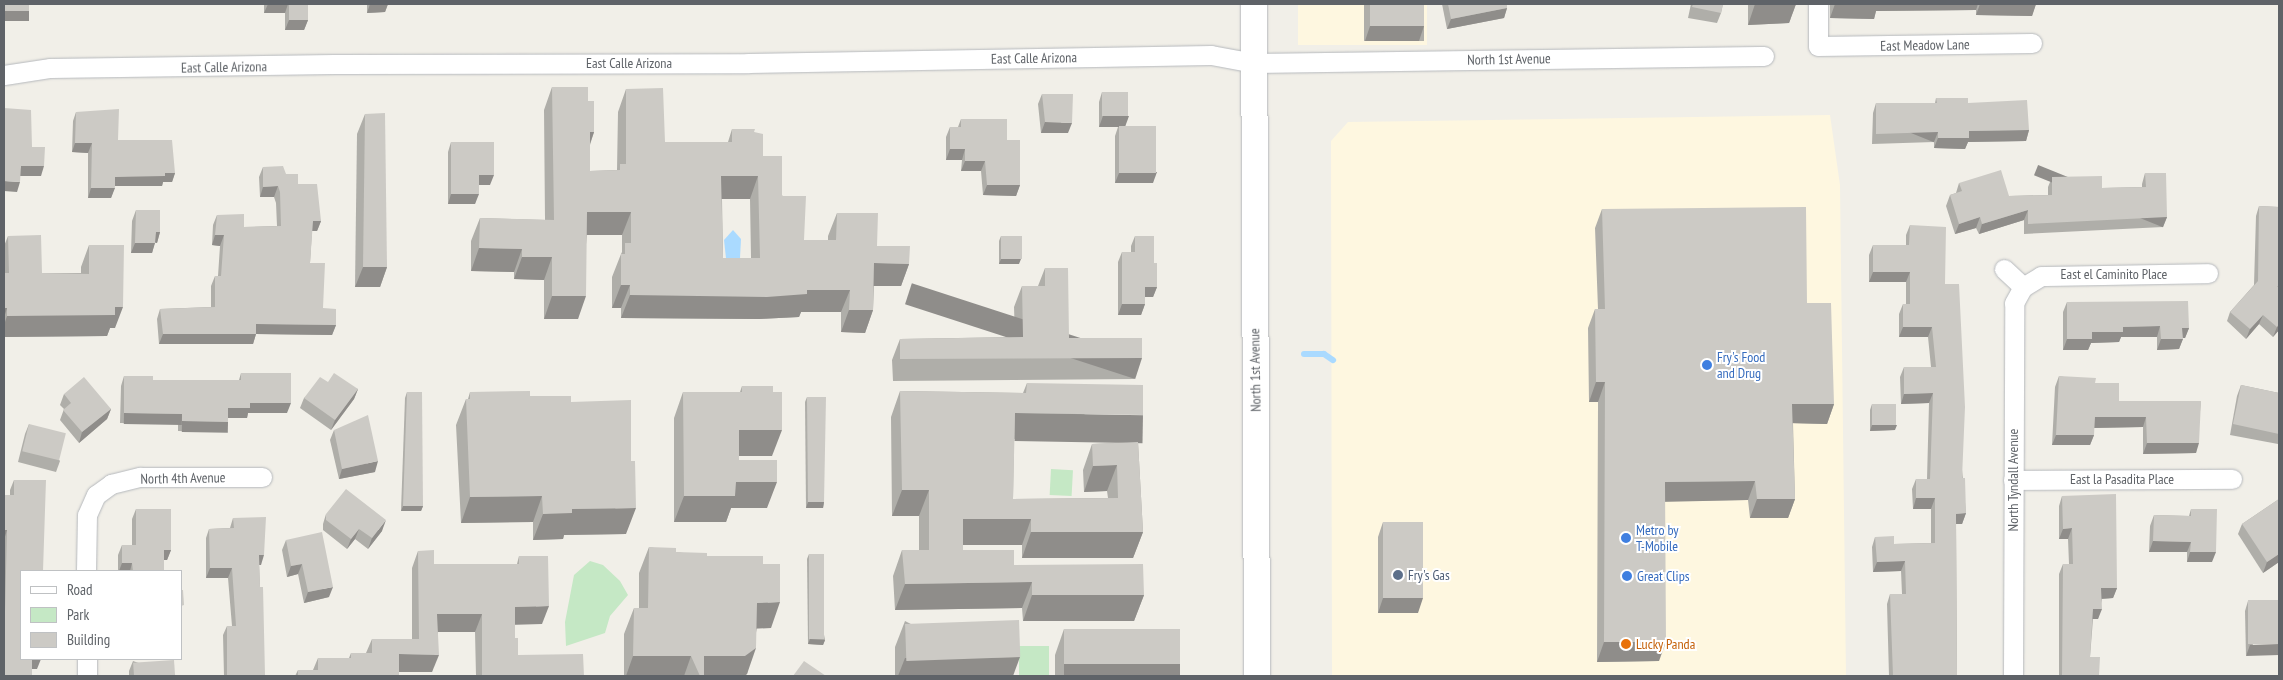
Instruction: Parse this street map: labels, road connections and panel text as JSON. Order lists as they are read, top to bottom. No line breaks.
{"streets":{"main road":["North 1st Avenue"],"street":["East Meadow Lane","East Calle Arizona","East el Caminito Place","North 4th Avenue","East la Pasadita Place","North Tyndall Avenue"]},"crossings":[["East Calle Arizona","North 1st Avenue"],["East el Caminito Place","North Tyndall Avenue"],["East la Pasadita Place","North Tyndall Avenue"]],"places":["Fry's Food and Drug","Metro by T-Mobile","Fry's Gas","Great Clips","Lucky Panda"],"legend":["Road","Park","Building"]}
